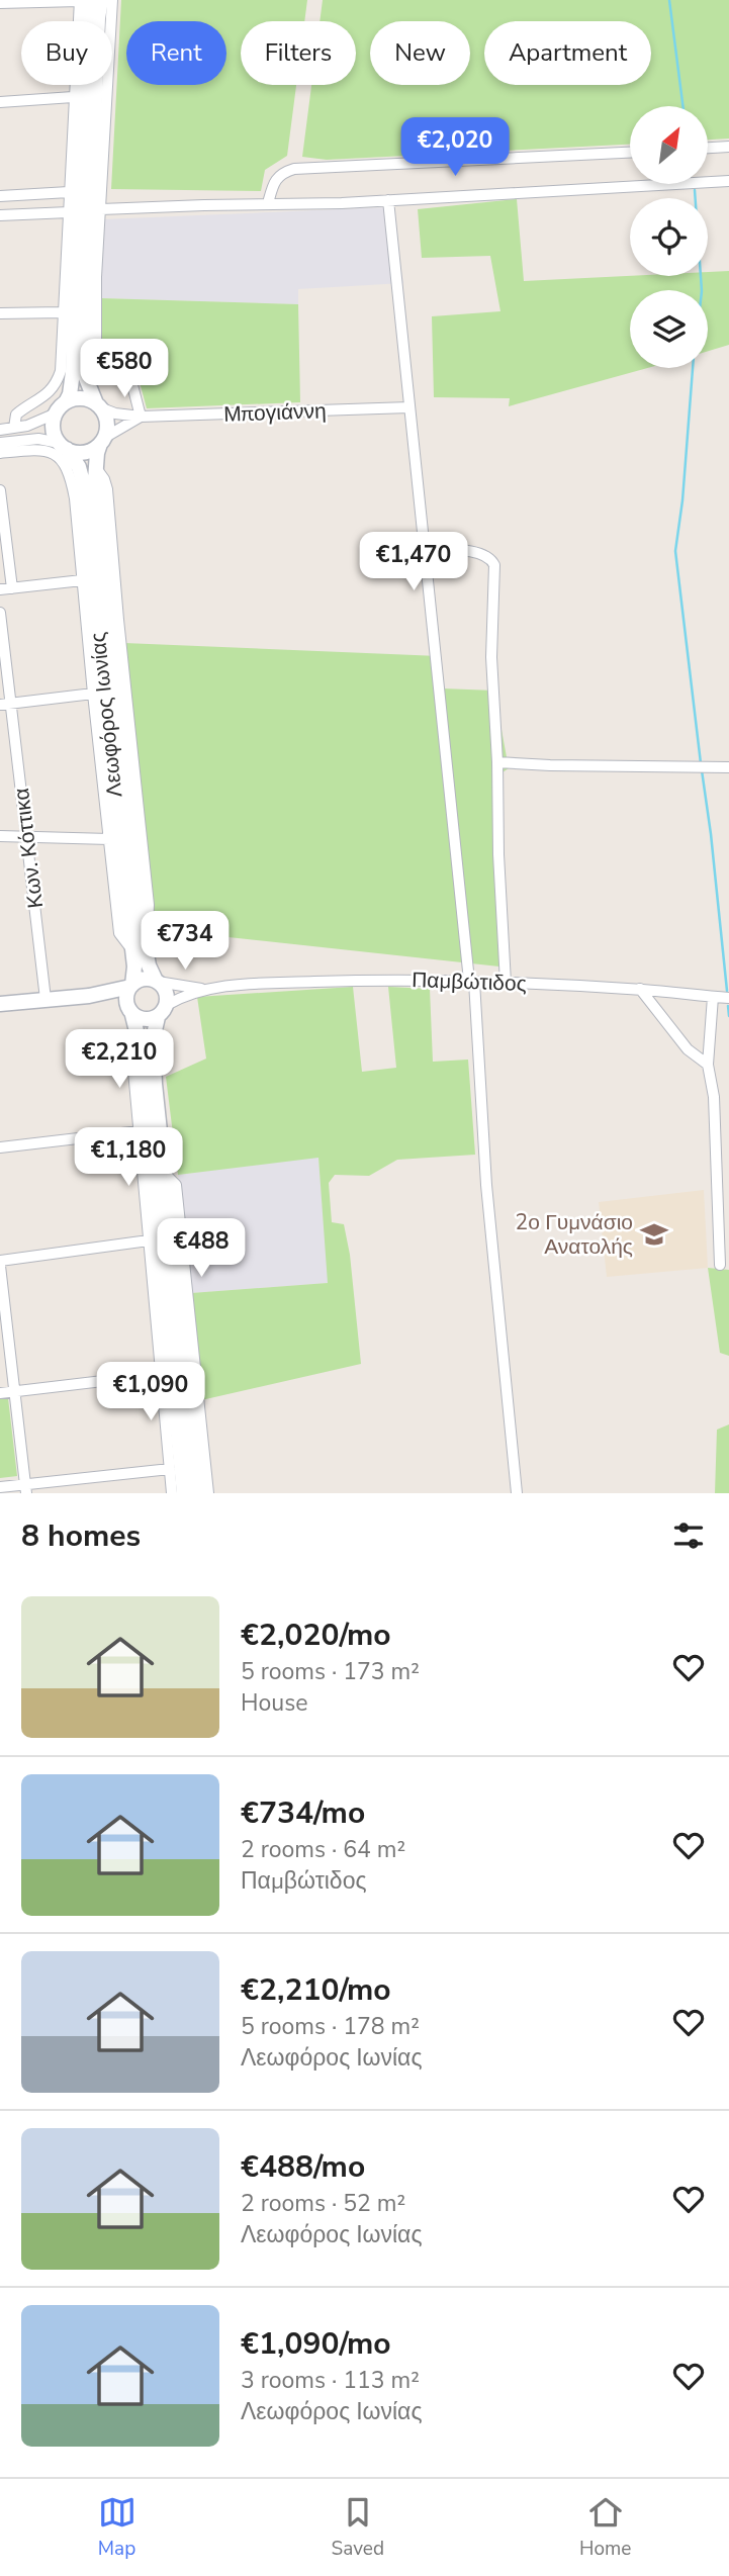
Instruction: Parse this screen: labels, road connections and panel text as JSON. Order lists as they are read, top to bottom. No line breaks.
{"streets":{"street":["Μπογιάννη","Λεωφόρος Ιωνίας","Κων. Κόττικα","Παμβώτιδος"]},"crossings":[["Μπογιάννη","Λεωφόρος Ιωνίας"],["Λεωφόρος Ιωνίας","Παμβώτιδος"]],"places":{"school or university":["2ο Γυμνάσιο Ανατολής"]},"north":"top right","page":{"chip":["Buy","Rent","Filters","New","Apartment"],"price":["€2,020","€580","€1,470","€734","€2,210","€1,180","€488","€1,090"],"heading":"8 homes","list":[{"name":"€2,020/mo","note":"5 rooms · 173 m² · House"},{"name":"€734/mo","note":"2 rooms · 64 m² · Παμβώτιδος"},{"name":"€2,210/mo","note":"5 rooms · 178 m² · Λεωφόρος Ιωνίας"},{"name":"€488/mo","note":"2 rooms · 52 m² · Λεωφόρος Ιωνίας"},{"name":"€1,090/mo","note":"3 rooms · 113 m² · Λεωφόρος Ιωνίας"}],"tabs":["Map","Saved","Home"]}}
